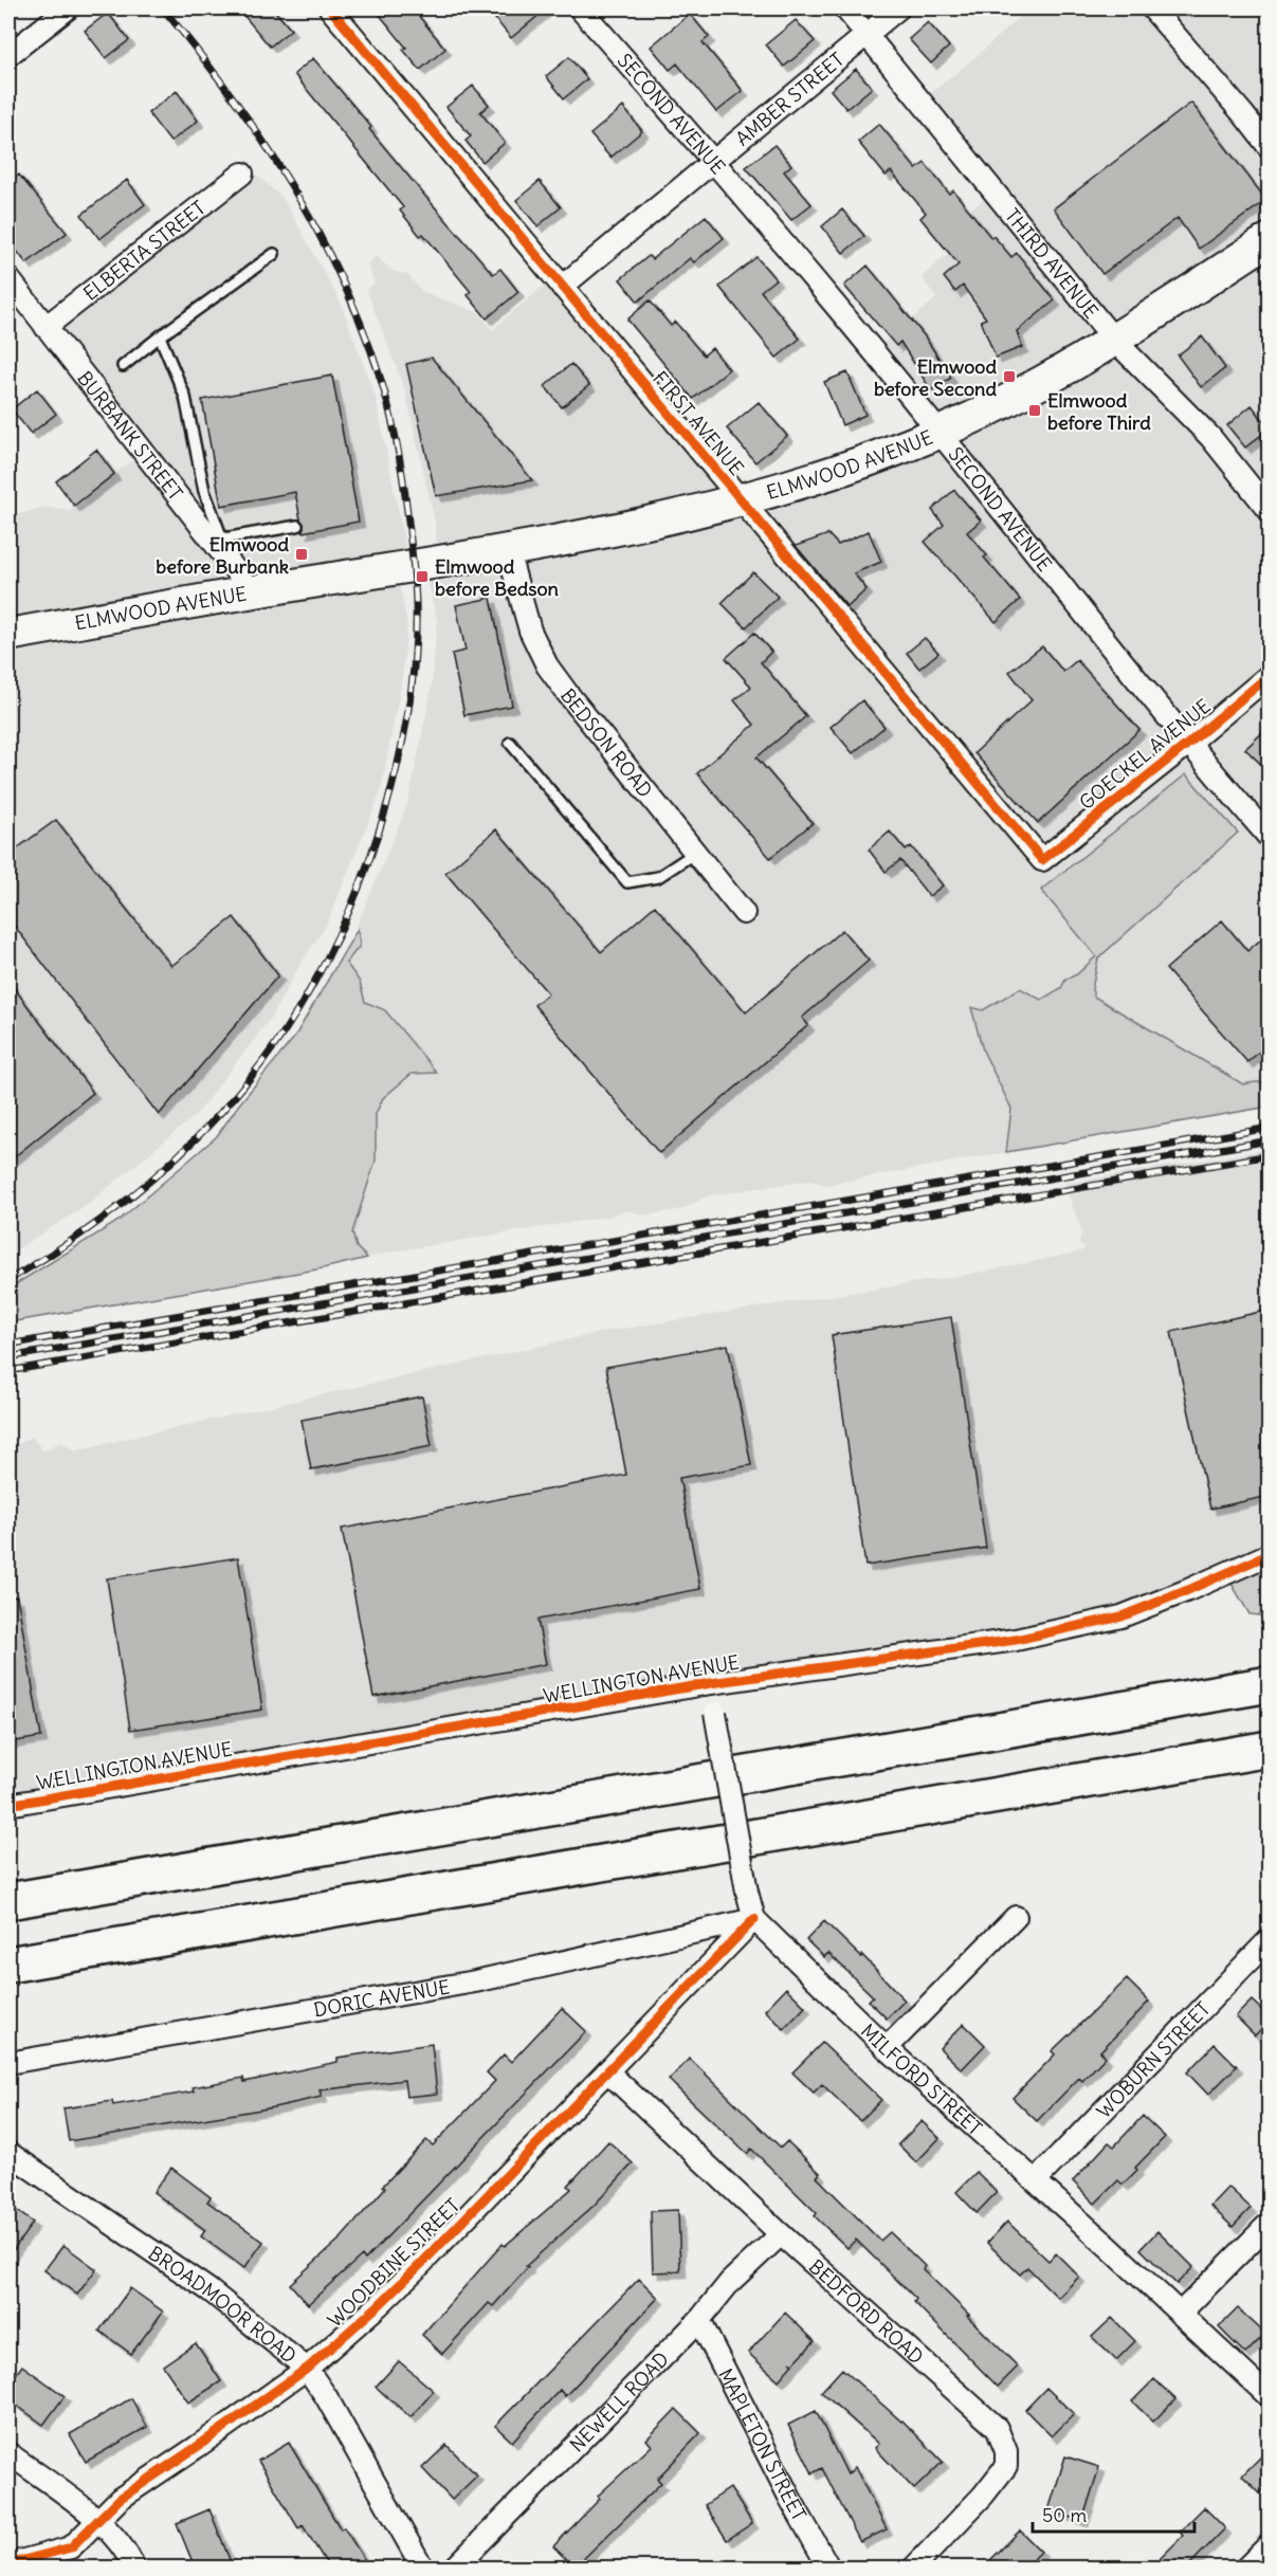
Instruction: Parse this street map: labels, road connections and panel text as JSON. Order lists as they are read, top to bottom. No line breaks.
{"streets":{"main road":["ELMWOOD AVENUE"],"street":["AMBER STREET","SECOND AVENUE","ELBERTA STREET","THIRD AVENUE","FIRST AVENUE","BURBANK STREET","BEDSON ROAD","GOECKEL AVENUE","WELLINGTON AVENUE","DORIC AVENUE","WOBURN STREET","MILFORD STREET","WOODBINE STREET","BROADMOOR ROAD","BEDFORD ROAD","NEWELL ROAD","MAPLETON STREET"]},"crossings":[["AMBER STREET","SECOND AVENUE"],["AMBER STREET","THIRD AVENUE"],["AMBER STREET","FIRST AVENUE"],["SECOND AVENUE","ELMWOOD AVENUE"],["SECOND AVENUE","GOECKEL AVENUE"],["ELBERTA STREET","BURBANK STREET"],["THIRD AVENUE","ELMWOOD AVENUE"],["FIRST AVENUE","ELMWOOD AVENUE"],["FIRST AVENUE","GOECKEL AVENUE"],["BURBANK STREET","ELMWOOD AVENUE"],["ELMWOOD AVENUE","BEDSON ROAD"],["DORIC AVENUE","MILFORD STREET"],["DORIC AVENUE","WOODBINE STREET"],["WOBURN STREET","MILFORD STREET"],["MILFORD STREET","WOODBINE STREET"],["WOODBINE STREET","BROADMOOR ROAD"],["WOODBINE STREET","BEDFORD ROAD"],["BEDFORD ROAD","NEWELL ROAD"],["NEWELL ROAD","MAPLETON STREET"]],"places":{"transit":["Elmwood before Second","Elmwood before Third","Elmwood before Burbank","Elmwood before Bedson"]},"scale_bar":"50 m"}
